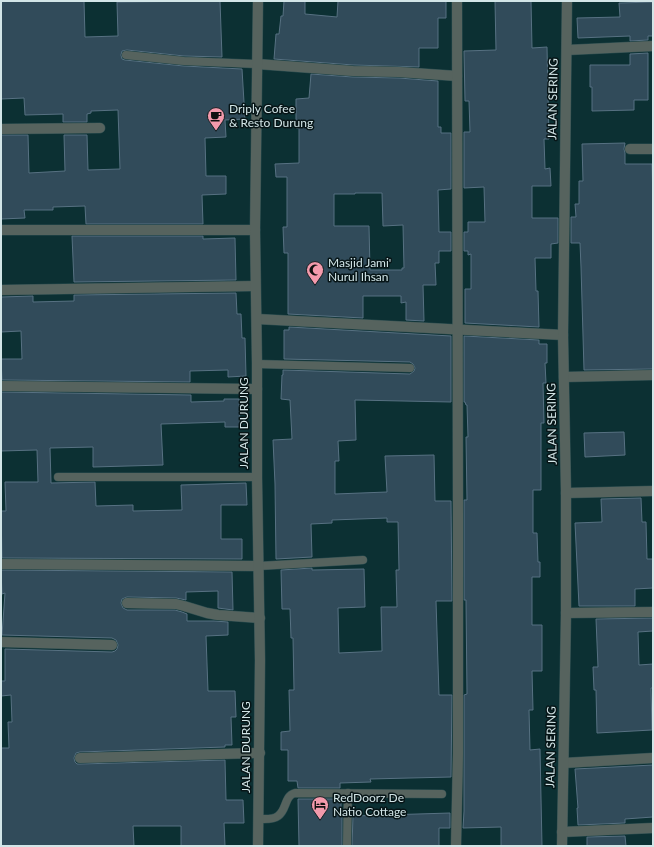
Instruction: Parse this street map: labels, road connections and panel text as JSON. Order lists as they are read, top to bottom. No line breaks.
{"streets":{"street":["JALAN SERING","JALAN DURUNG"]},"places":{"cafe":["Driply Cofee & Resto Durung"],"mosque":["Masjid Jami' Nurul Ihsan"],"hotel":["RedDoorz De Natio Cottage"]}}
